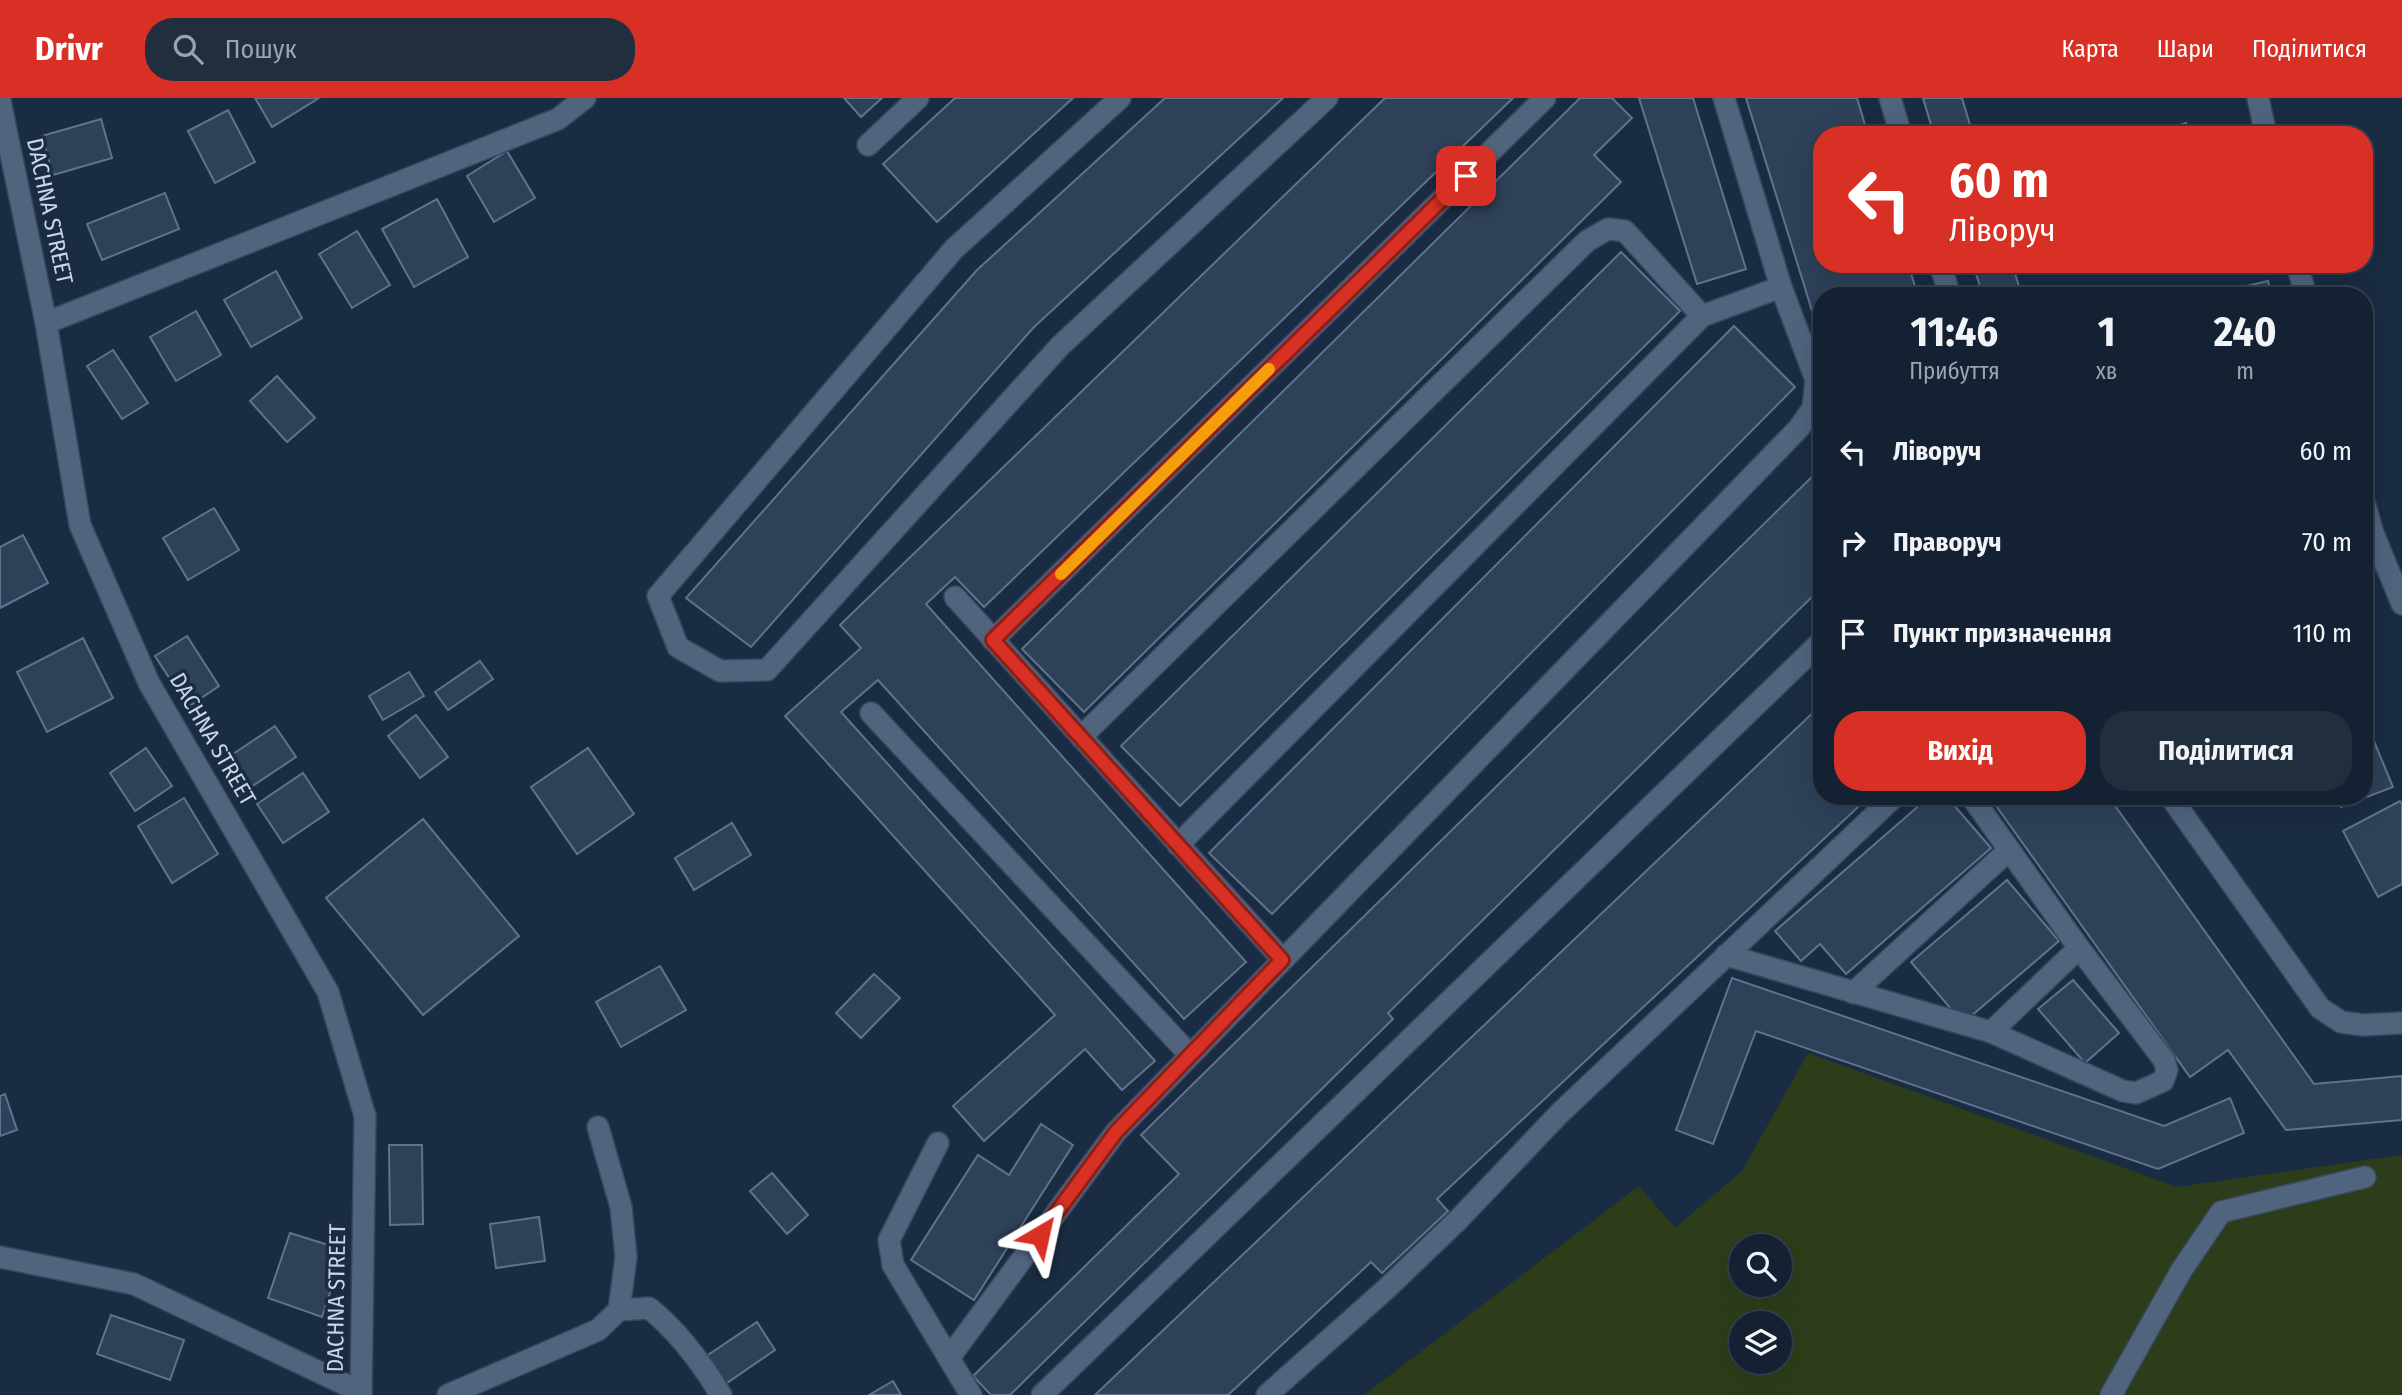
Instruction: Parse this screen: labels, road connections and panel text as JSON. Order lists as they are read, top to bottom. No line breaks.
{"streets":{"street":["DACHNA STREET"]},"page":{"header":"Drivr","search":"Пошук","nav":["Карта","Шари","Поділитися"],"turn":["60 m","Ліворуч"],"eta":["11:46","Прибуття","1","хв","240","m"],"list":[{"name":"Ліворуч","value":"60 m"},{"name":"Праворуч","value":"70 m"},{"name":"Пункт призначення","value":"110 m"}],"buttons":["Вихід","Поділитися"]}}
